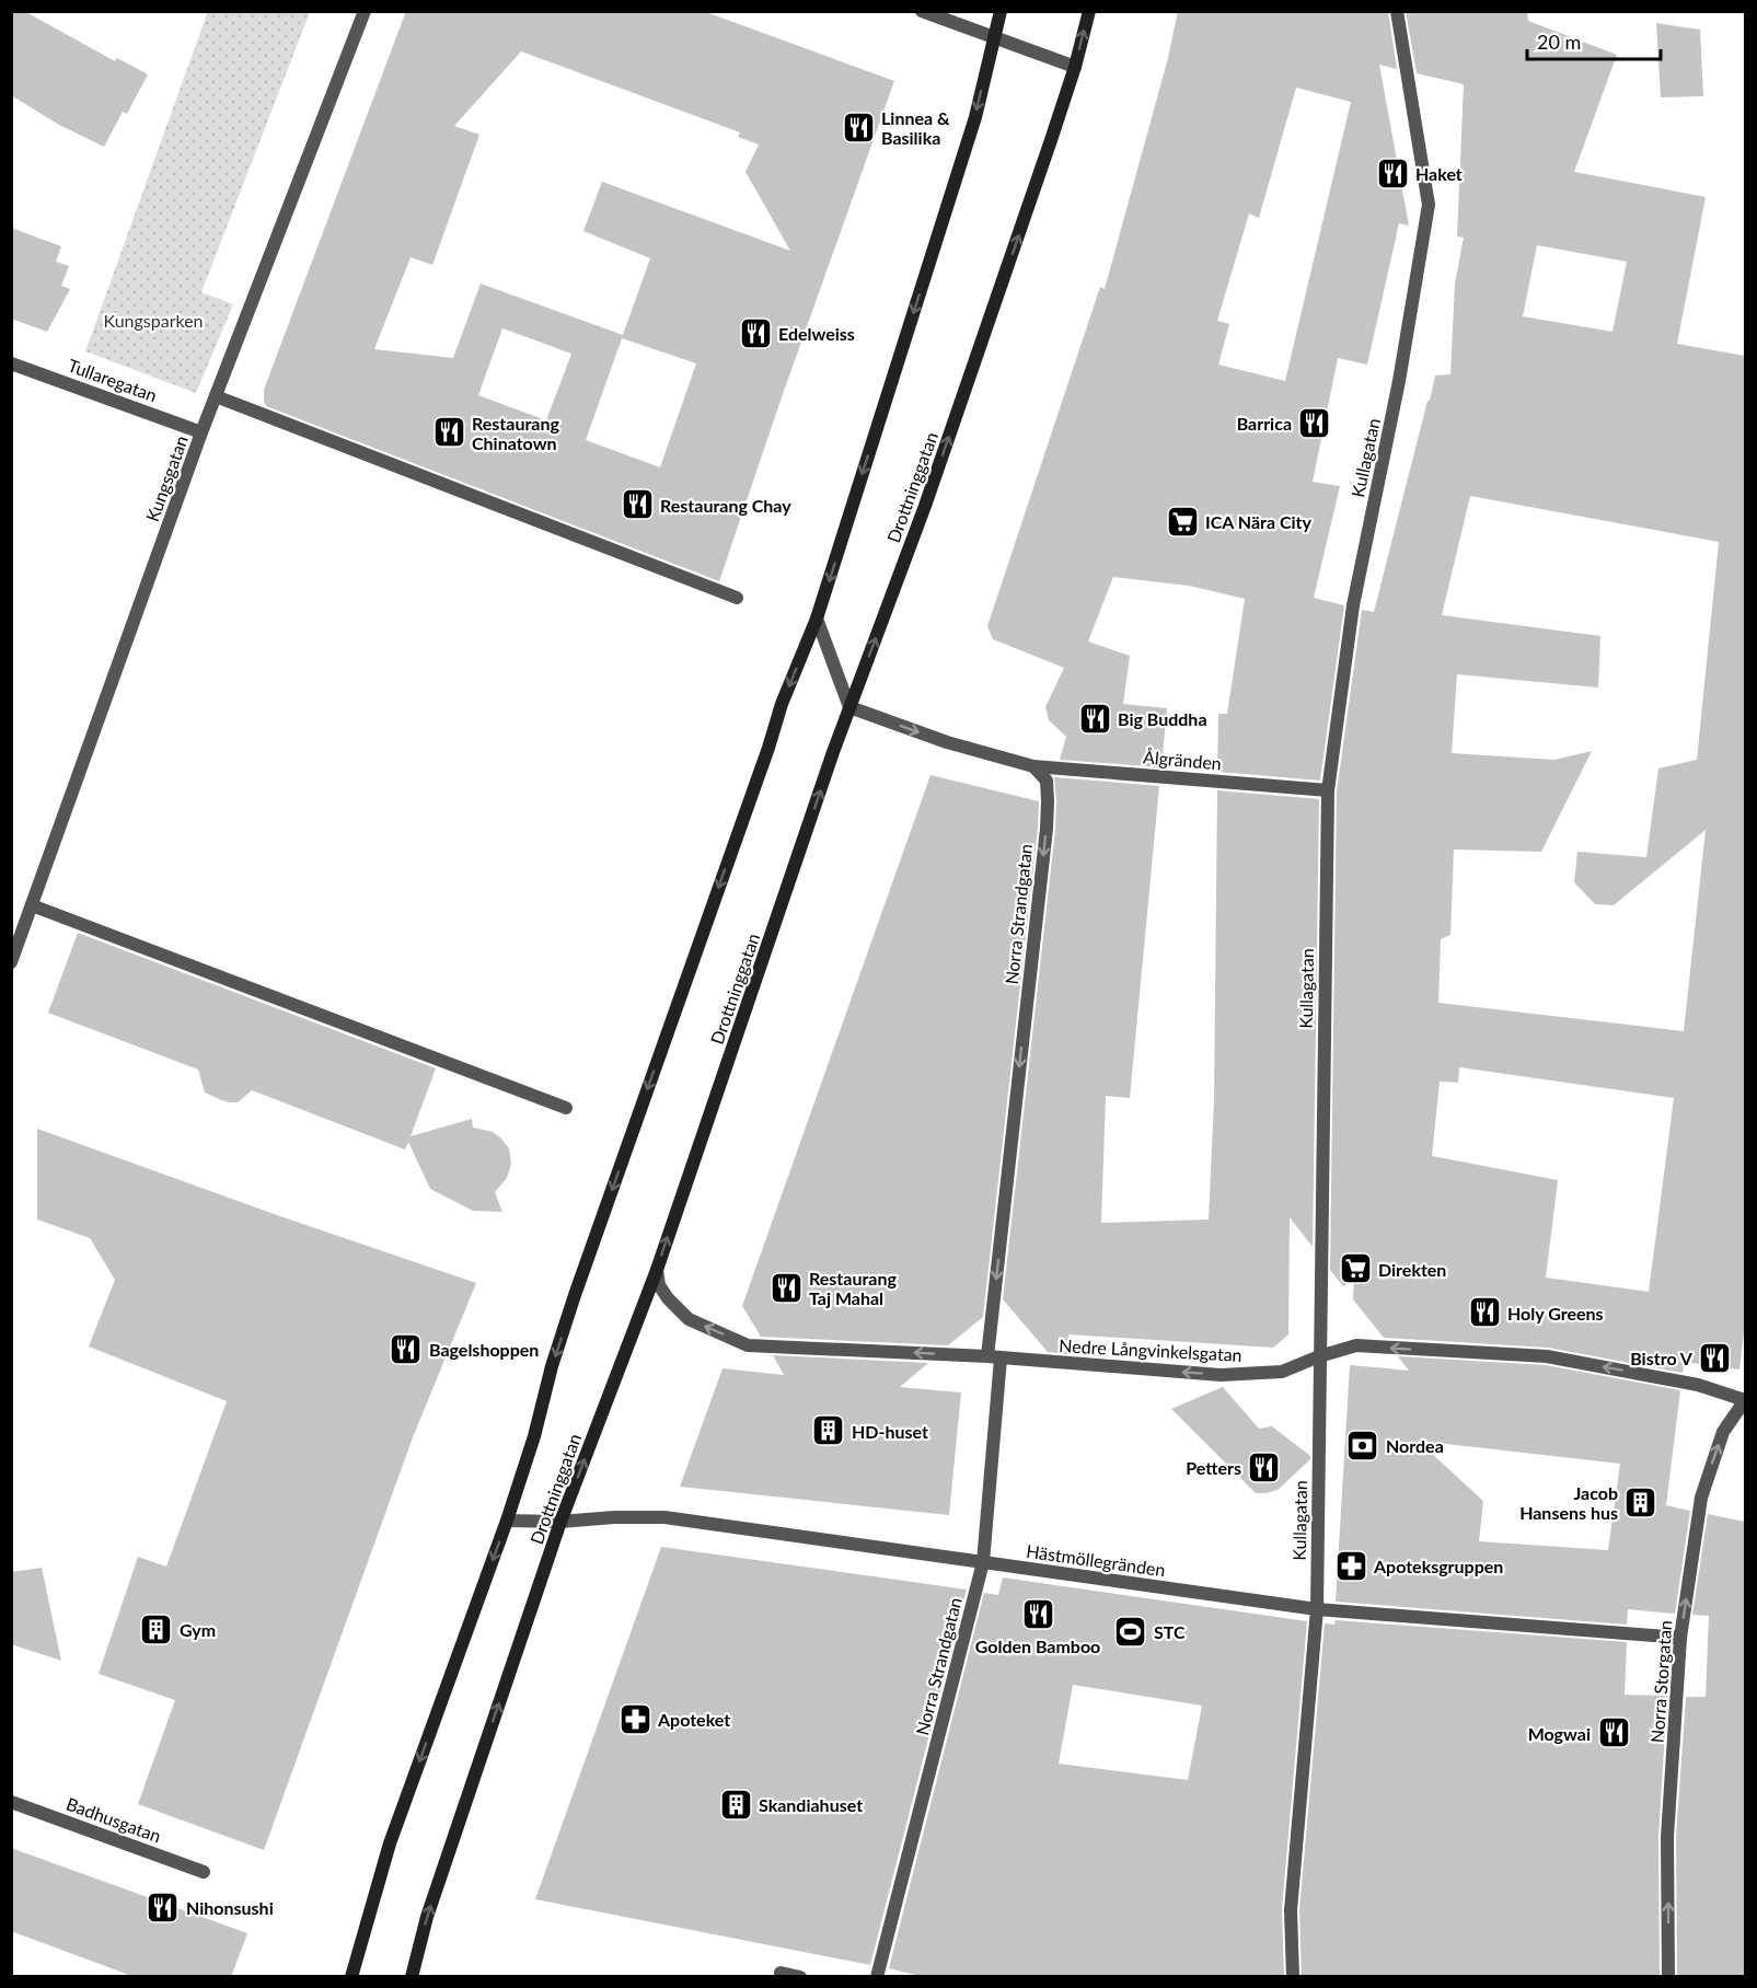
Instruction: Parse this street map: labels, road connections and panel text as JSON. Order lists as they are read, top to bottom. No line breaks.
{"streets":{"main road":["Drottninggatan"],"street":["Tullaregatan","Kullagatan","Kungsgatan","Ålgränden","Norra Strandgatan","Nedre Långvinkelsgatan","Hästmöllegränden","Norra Storgatan","Badhusgatan"]},"crossings":[["Tullaregatan","Kungsgatan"],["Kullagatan","Ålgränden"],["Kullagatan","Nedre Långvinkelsgatan"],["Kullagatan","Hästmöllegränden"],["Drottninggatan","Nedre Långvinkelsgatan"],["Drottninggatan","Hästmöllegränden"],["Ålgränden","Norra Strandgatan"],["Norra Strandgatan","Nedre Långvinkelsgatan"],["Norra Strandgatan","Hästmöllegränden"],["Nedre Långvinkelsgatan","Norra Storgatan"],["Hästmöllegränden","Norra Storgatan"]],"one_way":["Norra Strandgatan","Nedre Långvinkelsgatan","Norra Storgatan"],"parks":["Kungsparken"],"places":{"restaurant":["Linnea & Basilika","Haket","Edelweiss","Barrica","Restaurang Chinatown","Restaurang Chay","Big Buddha","Restaurang Taj Mahal","Holy Greens","Bagelshoppen","Bistro V","Petters","Golden Bamboo","Mogwai","Nihonsushi"],"supermarket":["ICA Nära City","Direkten"],"building":["HD-huset","Jacob Hansens hus","Gym","Skandiahuset"],"bank":["Nordea"],"pharmacy":["Apoteksgruppen","Apoteket"],"sports":["STC"]},"scale_bar":"20 m"}
